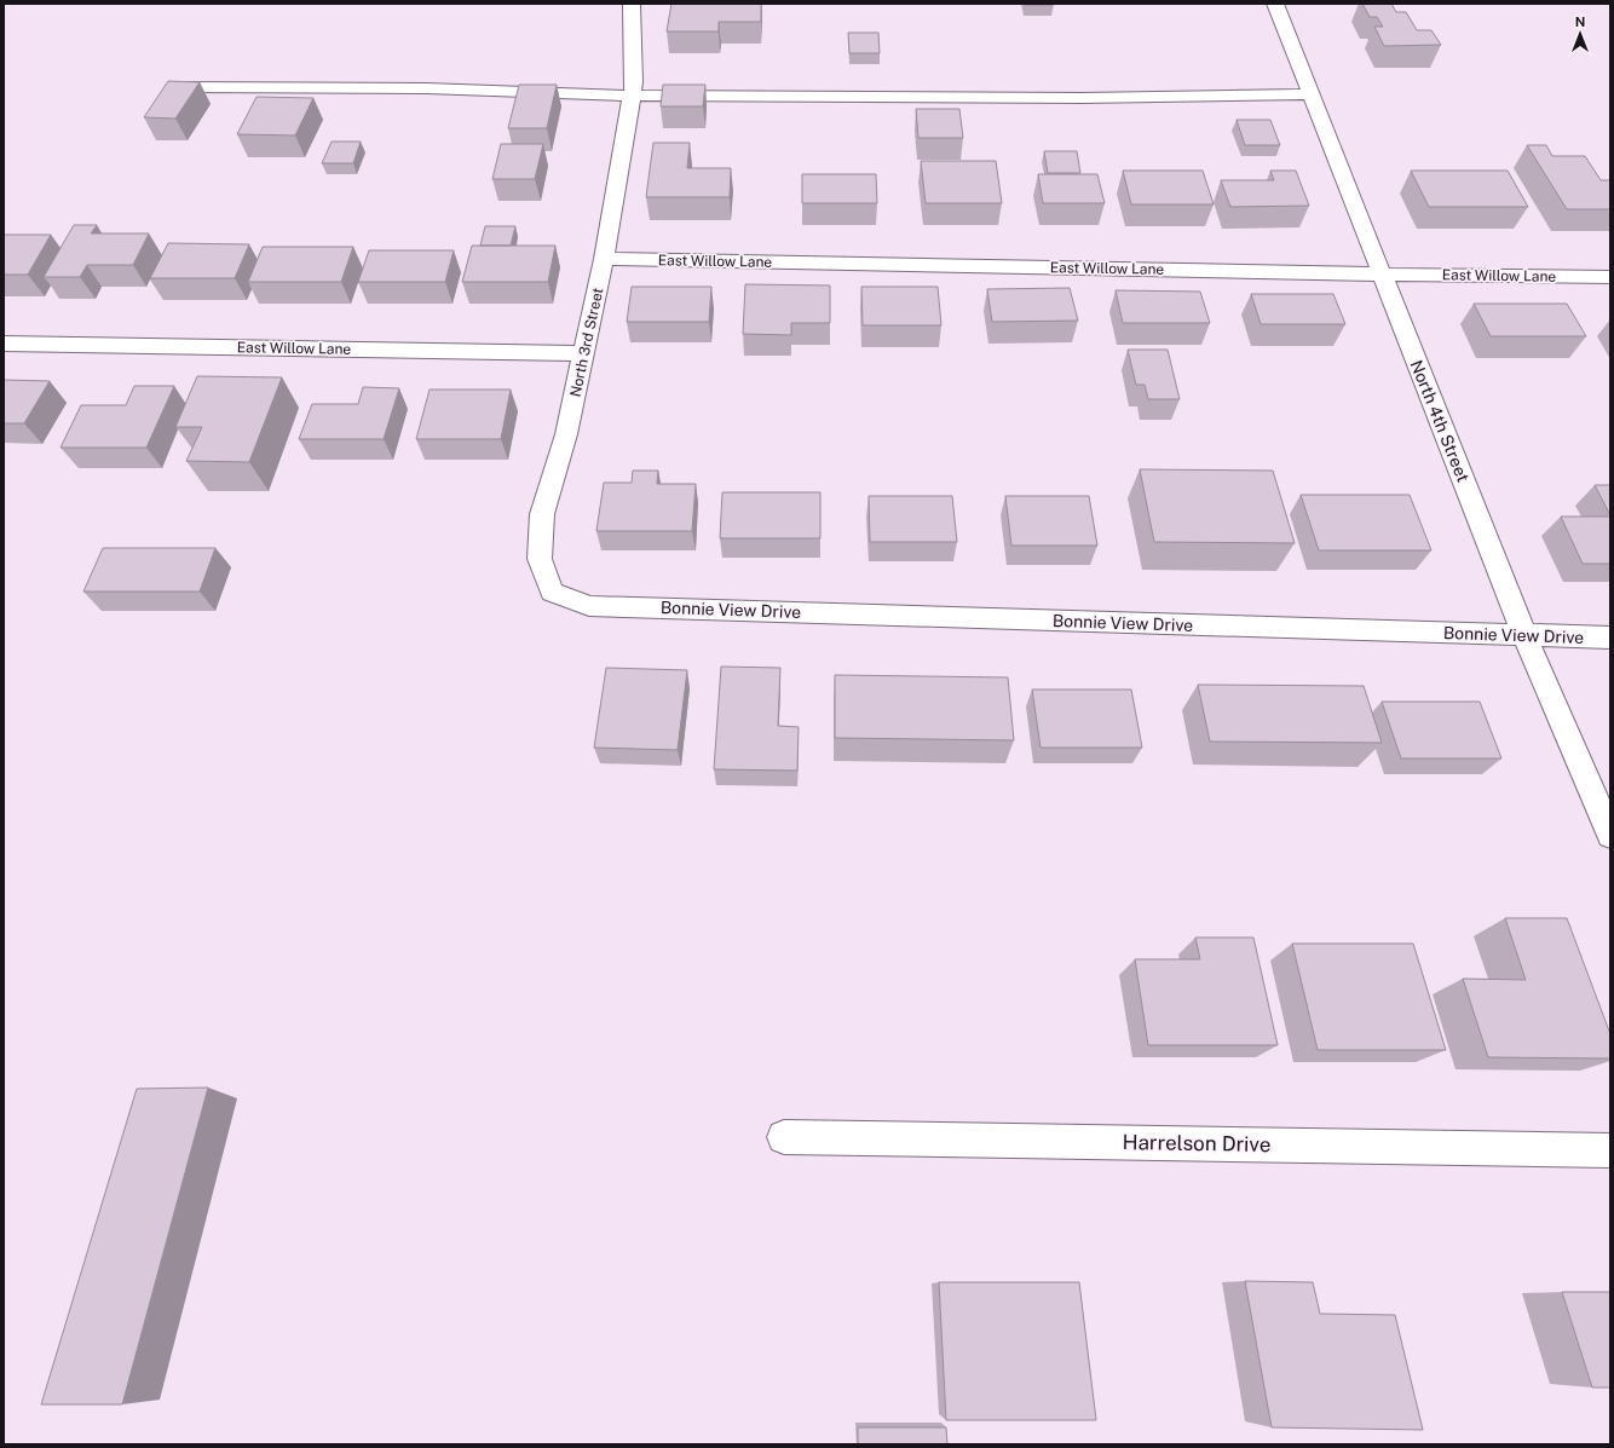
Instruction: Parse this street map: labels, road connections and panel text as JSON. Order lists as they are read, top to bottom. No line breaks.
{"streets":{"street":["East Willow Lane","North 3rd Street","North 4th Street","Bonnie View Drive","Harrelson Drive"]},"crossings":[["East Willow Lane","North 3rd Street"],["East Willow Lane","North 4th Street"],["North 3rd Street","Bonnie View Drive"],["North 4th Street","Bonnie View Drive"]],"north":"top"}
